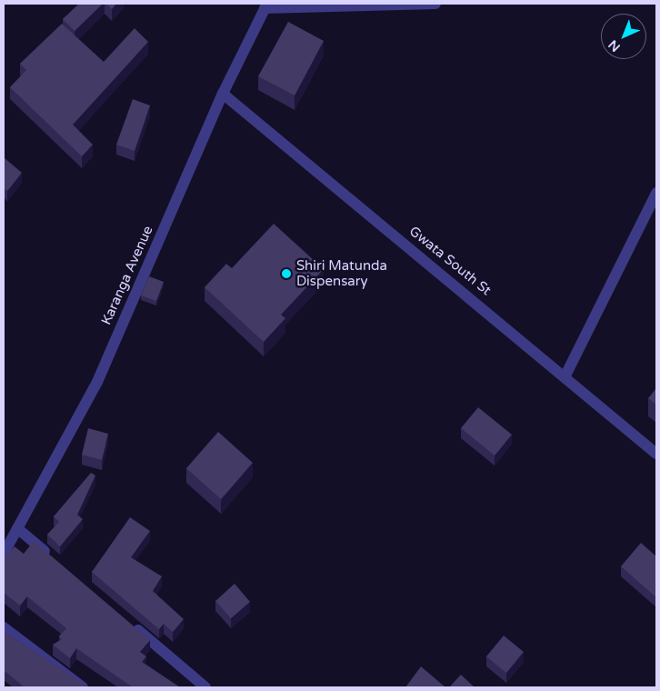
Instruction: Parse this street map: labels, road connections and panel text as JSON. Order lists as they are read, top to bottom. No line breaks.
{"streets":{"street":["Gwata South St","Karanga Avenue"]},"crossings":[["Gwata South St","Karanga Avenue"]],"places":["Shiri Matunda Dispensary"],"north":"bottom left"}
